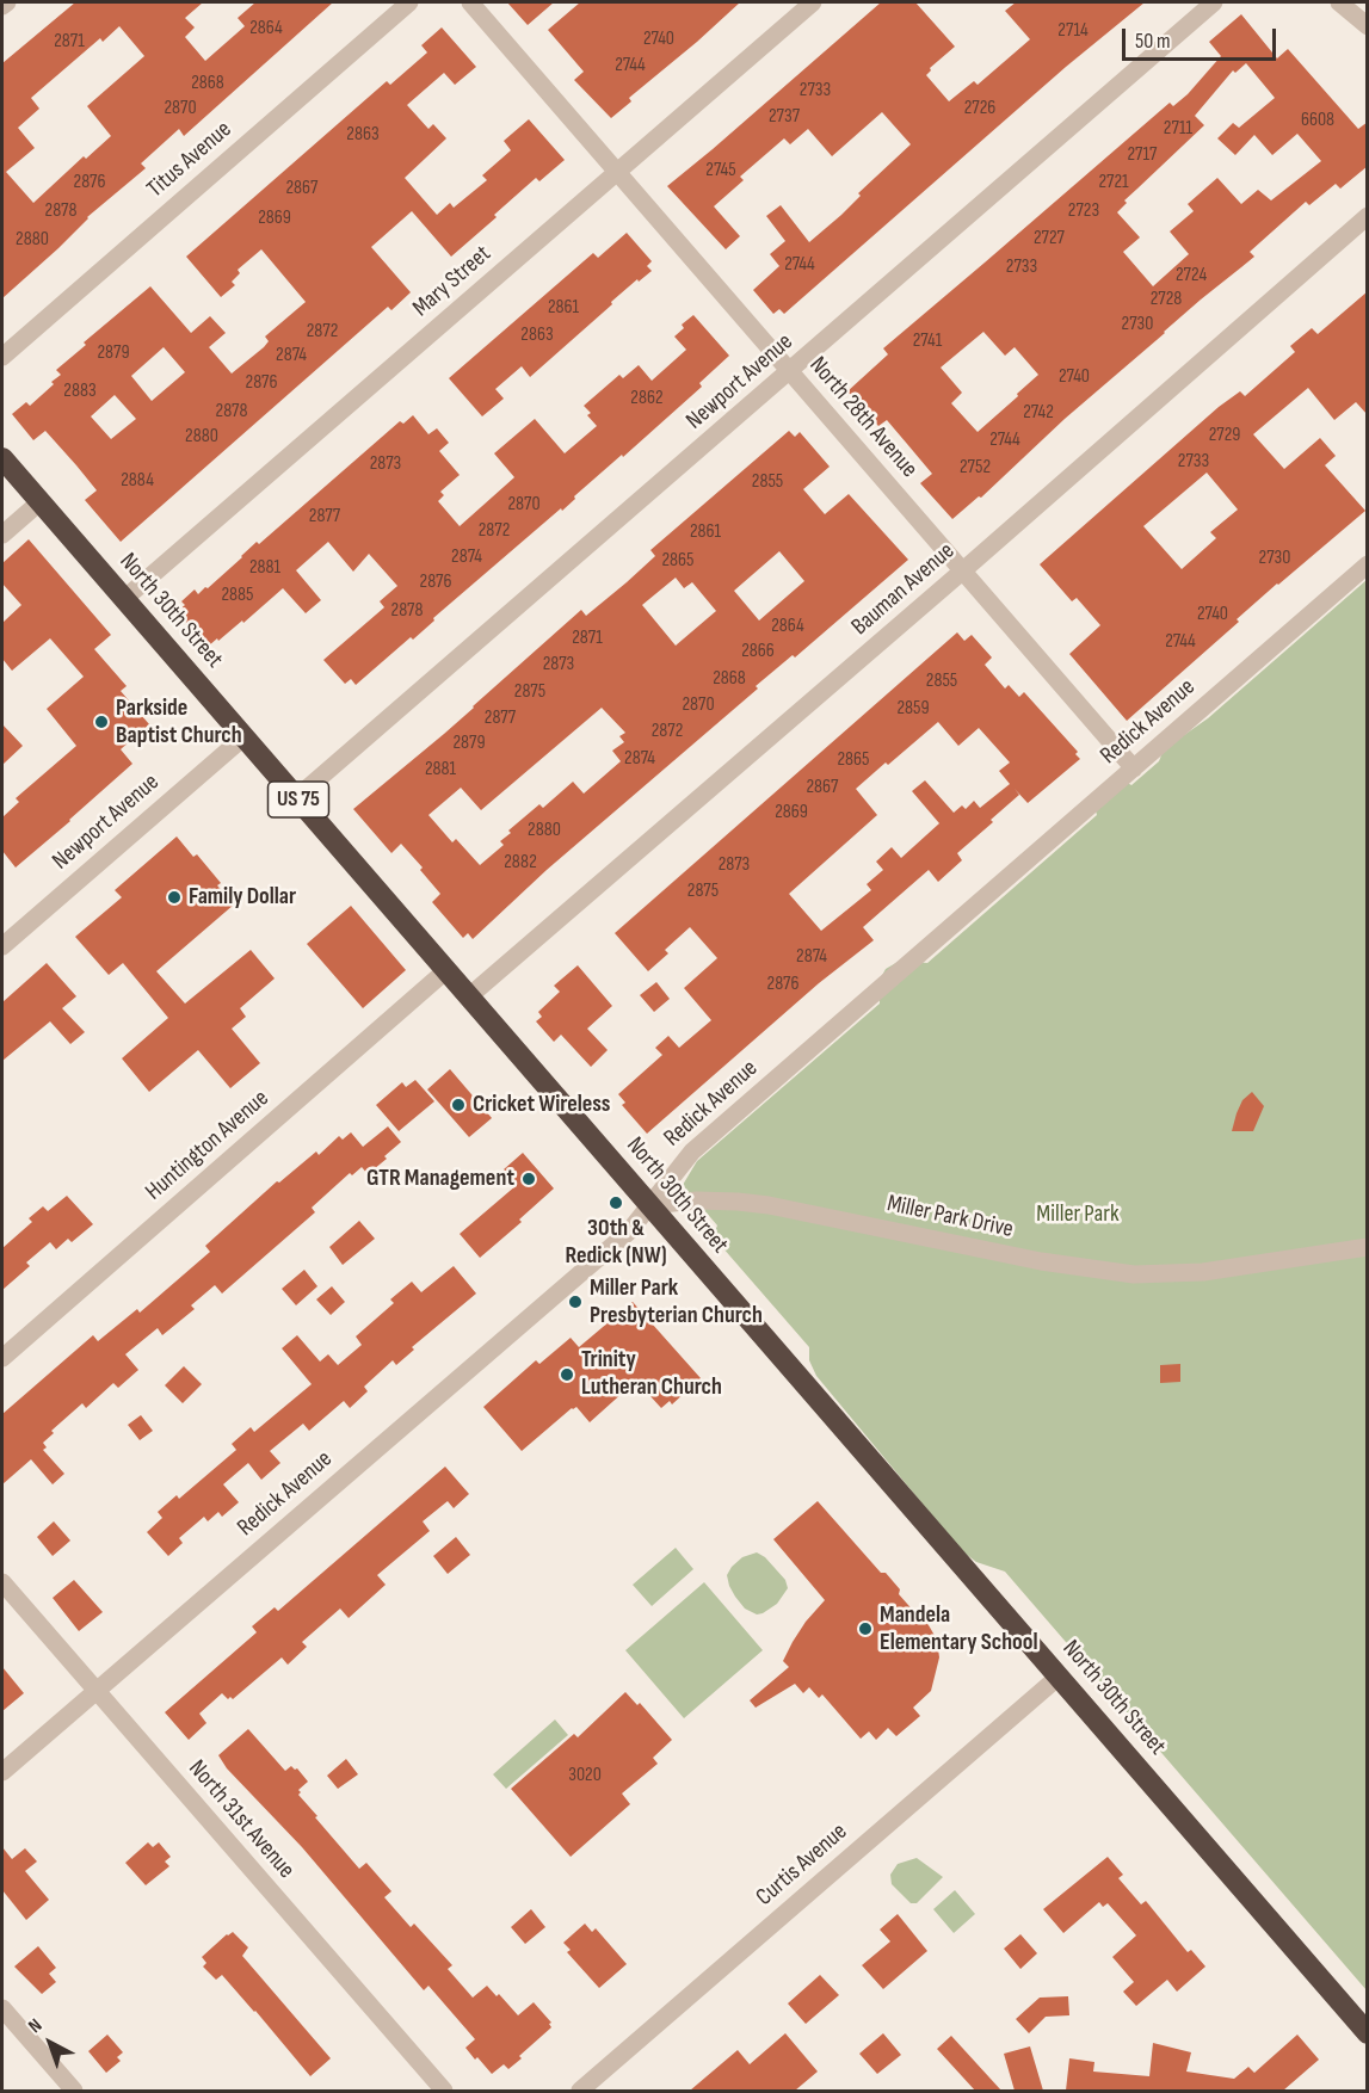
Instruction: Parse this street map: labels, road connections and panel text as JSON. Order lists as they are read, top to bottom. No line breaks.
{"streets":{"highway":["North 30th Street","US 75"],"street":["Titus Avenue","Mary Street","Newport Avenue","North 28th Avenue","Bauman Avenue","Redick Avenue","Huntington Avenue","Miller Park Drive","North 31st Avenue","Curtis Avenue"]},"crossings":[["Mary Street","North 28th Avenue"],["Mary Street","North 30th Street"],["Newport Avenue","North 28th Avenue"],["Newport Avenue","North 30th Street"],["North 28th Avenue","Bauman Avenue"],["North 28th Avenue","Redick Avenue"],["Bauman Avenue","North 30th Street"],["North 30th Street","Redick Avenue"],["North 30th Street","Huntington Avenue"],["North 30th Street","Miller Park Drive"],["North 30th Street","Curtis Avenue"],["Redick Avenue","Miller Park Drive"],["Redick Avenue","North 31st Avenue"]],"parks":["Miller Park"],"places":["Parkside Baptist Church","Family Dollar","Cricket Wireless","GTR Management","30th & Redick (NW)","Miller Park Presbyterian Church","Trinity Lutheran Church","Mandela Elementary School"],"house_numbers":["2864","2714","2740","2871","2744","2868","2733","2870","2726","2737","6608","2711","2863","2717","2745","2876","2721","2867","2878","2723","2869","2727","2880","2744","2733","2724","2728","2861","2730","2872","2863","2741","2879","2874","2740","2876","2883","2862","2878","2742","2729","2880","2744","2733","2873","2752","2884","2855","2870","2877","2872","2861","2874","2730","2865","2881","2876","2885","2878","2740","2864","2871","2744","2866","2873","2868","2855","2875","2870","2859","2877","2872","2879","2874","2865","2881","2867","2869","2880","2882","2873","2875","2874","2876","3020"],"scale_bar":"50 m","north":"top left"}
